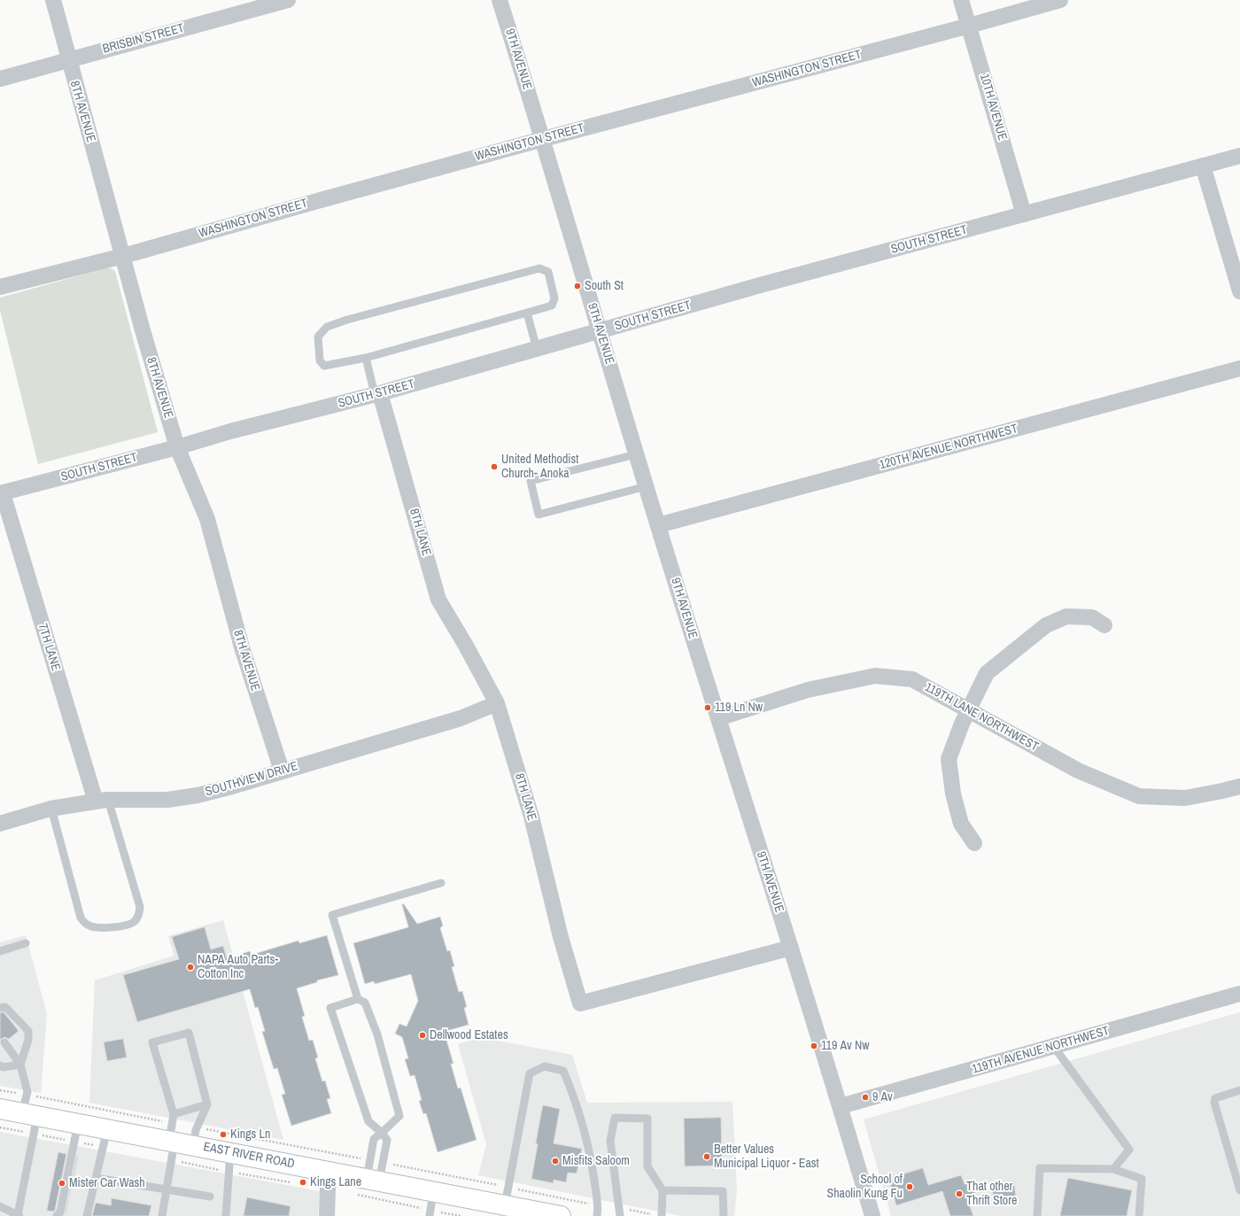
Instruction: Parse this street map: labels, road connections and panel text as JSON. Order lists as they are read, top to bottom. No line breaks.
{"streets":{"main road":["EAST RIVER ROAD"],"street":["BRISBIN STREET","9TH AVENUE","WASHINGTON STREET","10TH AVENUE","8TH AVENUE","SOUTH STREET","120TH AVENUE NORTHWEST","8TH LANE","7TH LANE","119TH LANE NORTHWEST","SOUTHVIEW DRIVE","119TH AVENUE NORTHWEST"]},"crossings":[["BRISBIN STREET","8TH AVENUE"],["9TH AVENUE","WASHINGTON STREET"],["9TH AVENUE","SOUTH STREET"],["9TH AVENUE","120TH AVENUE NORTHWEST"],["9TH AVENUE","8TH LANE"],["9TH AVENUE","119TH LANE NORTHWEST"],["9TH AVENUE","119TH AVENUE NORTHWEST"],["WASHINGTON STREET","10TH AVENUE"],["WASHINGTON STREET","8TH AVENUE"],["10TH AVENUE","SOUTH STREET"],["8TH AVENUE","SOUTH STREET"],["8TH AVENUE","SOUTHVIEW DRIVE"],["SOUTH STREET","8TH LANE"],["SOUTH STREET","7TH LANE"],["8TH LANE","SOUTHVIEW DRIVE"],["7TH LANE","SOUTHVIEW DRIVE"]],"places":["South St","United Methodist Church- Anoka","119 Ln Nw","NAPA Auto Parts- Cotton Inc","Dellwood Estates","119 Av Nw","9 Av","Kings Ln","Better Values Municipal Liquor - East","Misfits Saloom","Kings Lane","Mister Car Wash","School of Shaolin Kung Fu","That other Thrift Store"]}
